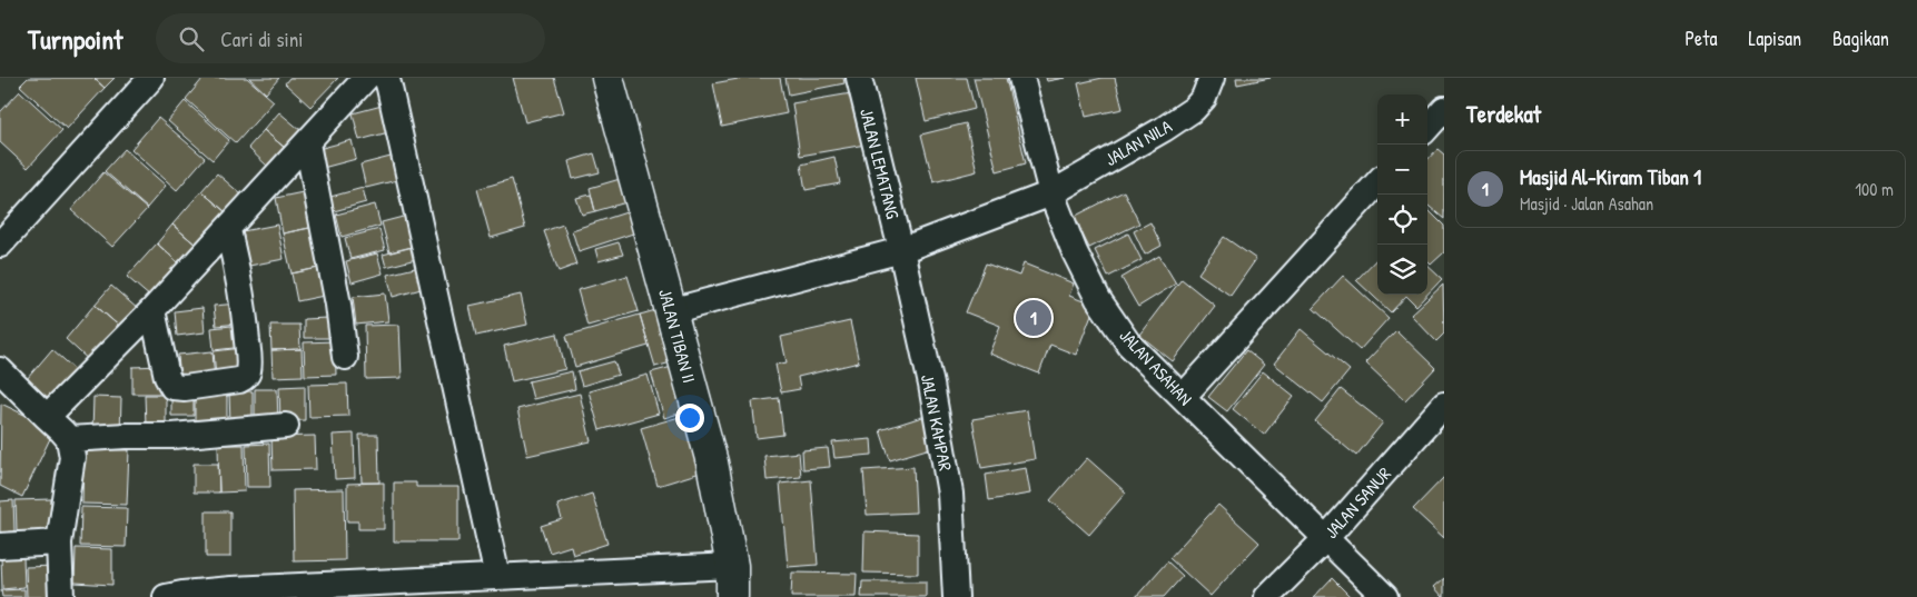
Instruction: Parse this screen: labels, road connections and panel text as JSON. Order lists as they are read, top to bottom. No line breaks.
{"streets":{"street":["JALAN NILA","JALAN LEMATANG","JALAN TIBAN II","JALAN ASAHAN","JALAN KAMPAR","JALAN SANUR"]},"crossings":[["JALAN NILA","JALAN LEMATANG"],["JALAN NILA","JALAN TIBAN II"],["JALAN NILA","JALAN ASAHAN"],["JALAN NILA","JALAN KAMPAR"],["JALAN LEMATANG","JALAN KAMPAR"],["JALAN ASAHAN","JALAN SANUR"]],"page":{"header":"Turnpoint","search":"Cari di sini","nav":["Peta","Lapisan","Bagikan"],"heading":"Terdekat","map_buttons":["+","−"],"list":[{"mark":"1","name":"Masjid Al-Kiram Tiban 1","note":"Masjid · Jalan Asahan","value":"100 m"}],"pins":"1"}}
